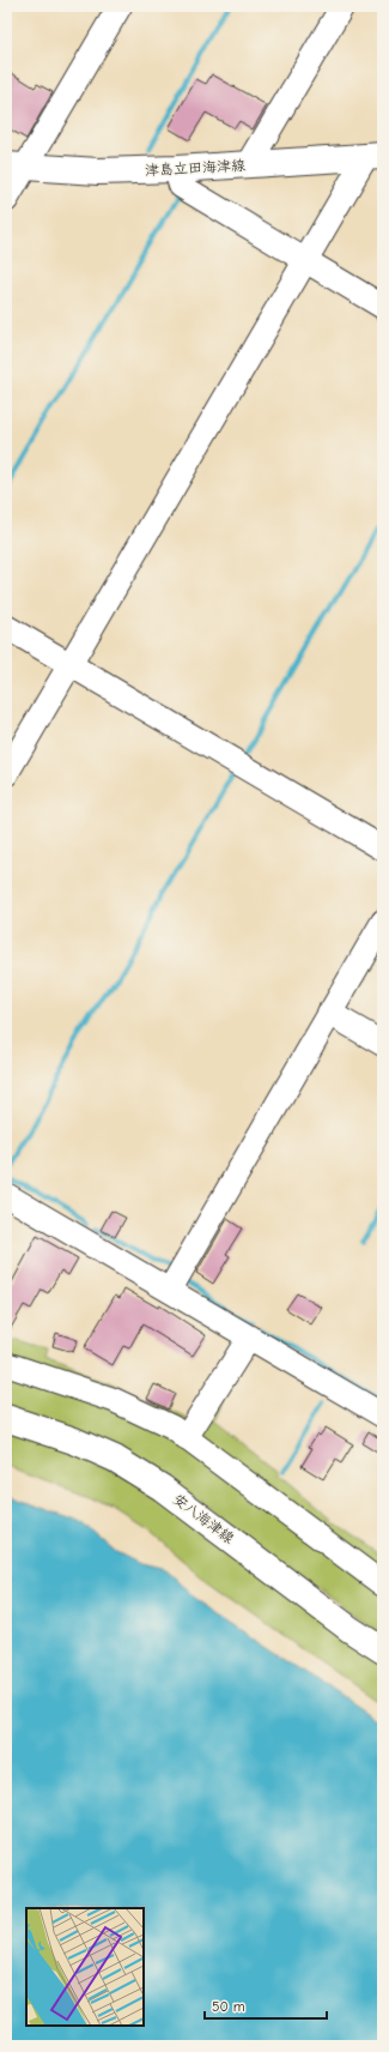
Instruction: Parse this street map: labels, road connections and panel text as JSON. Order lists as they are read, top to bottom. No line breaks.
{"streets":{"main road":["津島立田海津線","安八海津線"]},"scale_bar":"50 m"}
